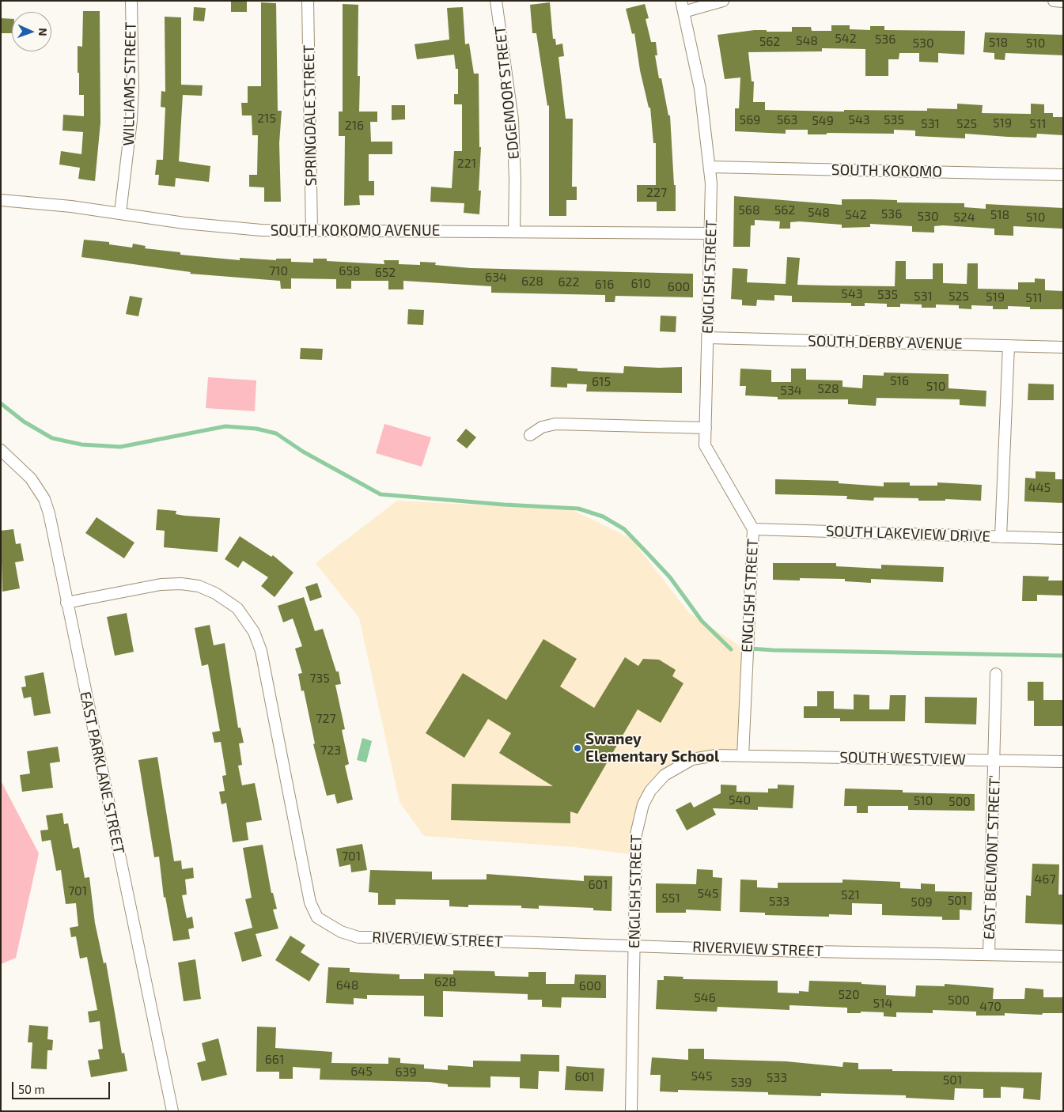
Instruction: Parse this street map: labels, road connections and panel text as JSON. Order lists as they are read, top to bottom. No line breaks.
{"streets":{"street":["WILLIAMS STREET","EDGEMOOR STREET","SPRINGDALE STREET","SOUTH KOKOMO","SOUTH KOKOMO AVENUE","ENGLISH STREET","SOUTH DERBY AVENUE","SOUTH LAKEVIEW DRIVE","SOUTH WESTVIEW","EAST PARKLANE STREET","EAST BELMONT STREET'","RIVERVIEW STREET"]},"crossings":[["WILLIAMS STREET","SOUTH KOKOMO AVENUE"],["EDGEMOOR STREET","SOUTH KOKOMO AVENUE"],["SPRINGDALE STREET","SOUTH KOKOMO AVENUE"],["SOUTH KOKOMO","ENGLISH STREET"],["SOUTH KOKOMO AVENUE","ENGLISH STREET"],["ENGLISH STREET","SOUTH DERBY AVENUE"],["ENGLISH STREET","SOUTH LAKEVIEW DRIVE"],["ENGLISH STREET","SOUTH WESTVIEW"],["ENGLISH STREET","RIVERVIEW STREET"],["SOUTH WESTVIEW","EAST BELMONT STREET'"],["EAST PARKLANE STREET","RIVERVIEW STREET"],["EAST BELMONT STREET'","RIVERVIEW STREET"]],"places":["Swaney Elementary School"],"house_numbers":["542","536","548","562","518","530","510","215","569","563","543","535","549","519","531","525","511","216","221","227","568","562","548","536","542","518","530","524","510","710","658","652","634","628","622","610","616","600","543","535","531","525","519","511","516","615","510","528","534","445","735","727","723","540","510","500","701","467","601","701","545","521","551","501","533","509","628","648","600","520","546","500","514","470","661","645","639","545","601","533","501","539"],"scale_bar":"50 m","north":"right"}
